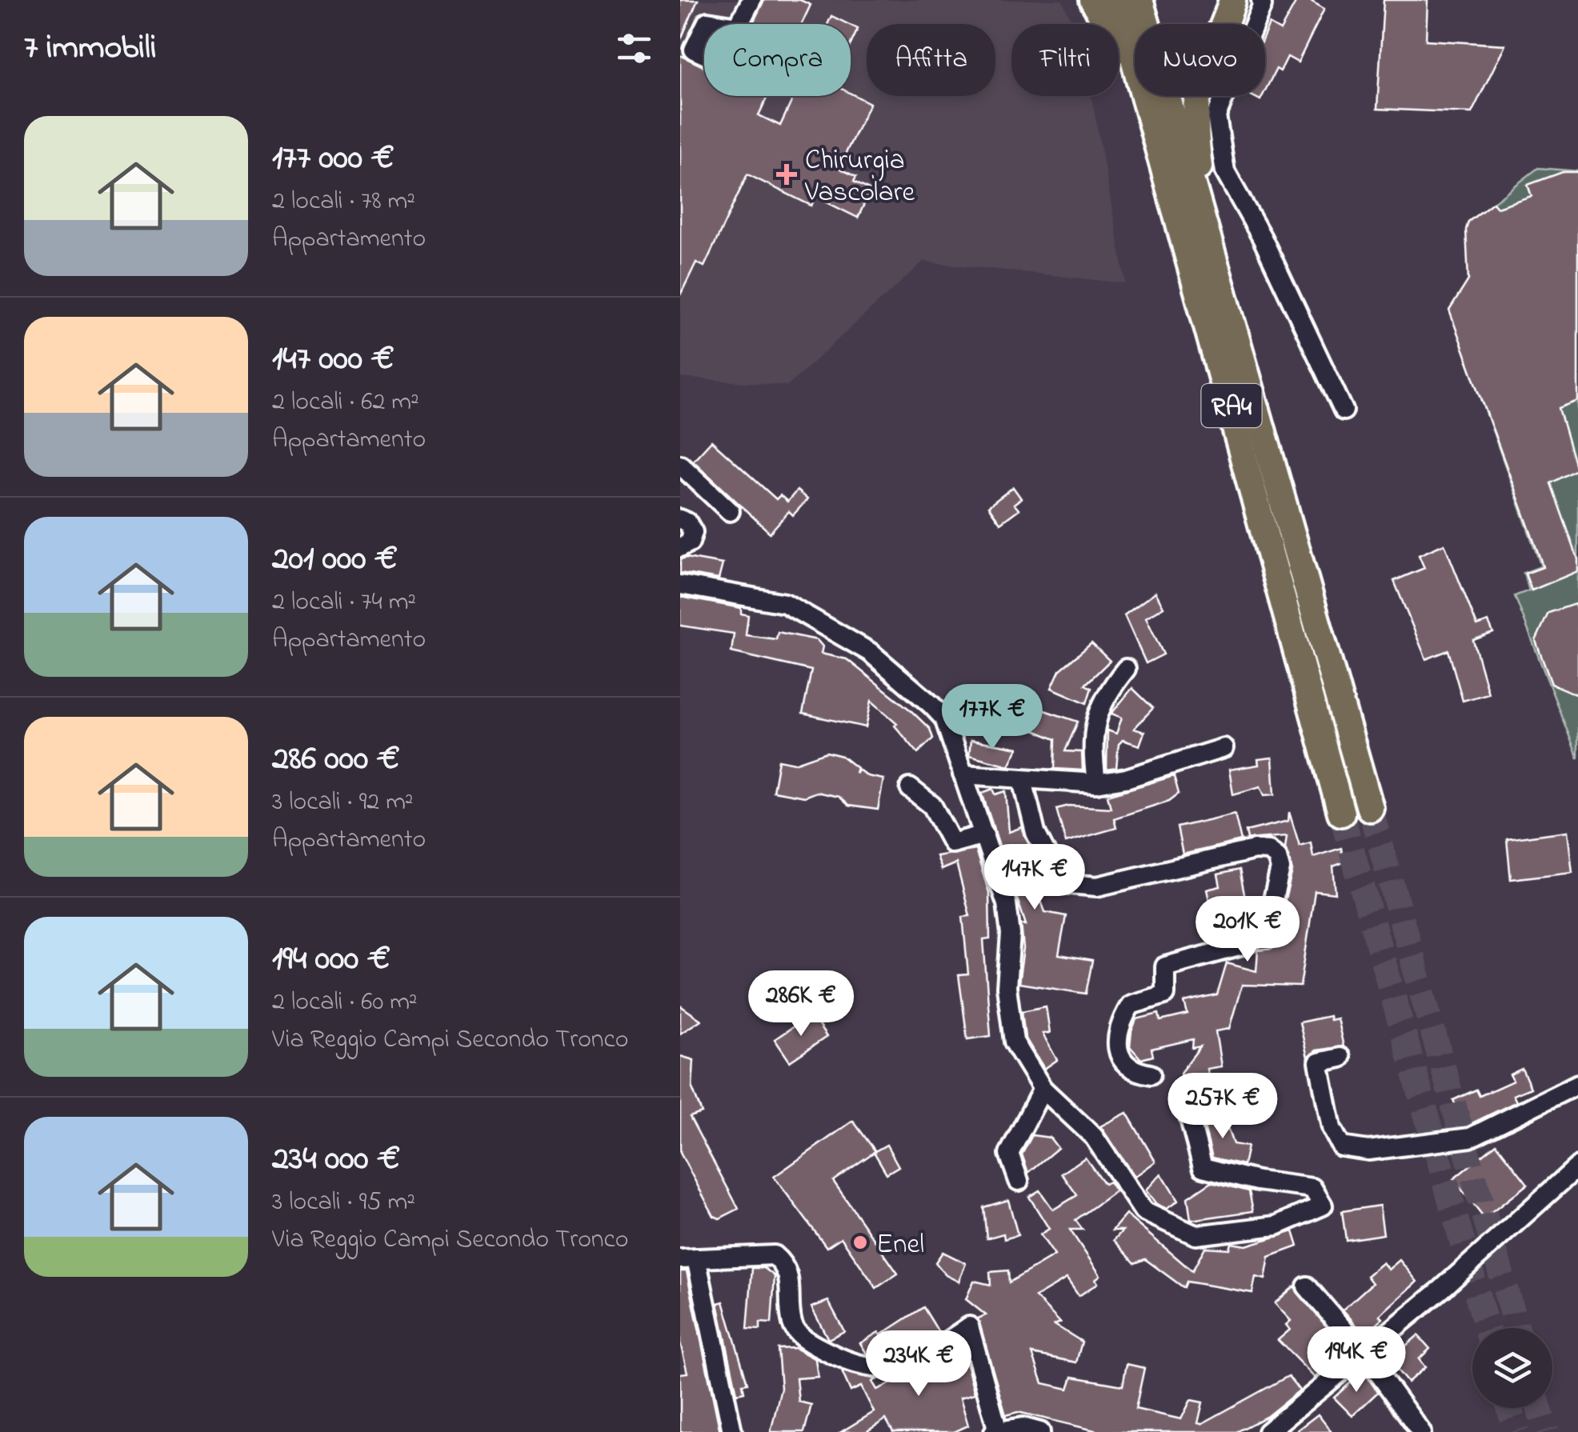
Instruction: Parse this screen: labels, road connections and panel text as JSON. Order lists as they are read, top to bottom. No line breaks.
{"streets":{"highway":["RA4"]},"places":{"health":["Chirurgia Vascolare"],"other":["Enel"]},"page":{"heading":"7 immobili","chip":["Compra","Affitta","Filtri","Nuovo"],"list":[{"name":"177 000 €","note":"2 locali · 78 m² · Appartamento"},{"name":"147 000 €","note":"2 locali · 62 m² · Appartamento"},{"name":"201 000 €","note":"2 locali · 74 m² · Appartamento"},{"name":"286 000 €","note":"3 locali · 92 m² · Appartamento"},{"name":"194 000 €","note":"2 locali · 60 m² · Via Reggio Campi Secondo Tronco"},{"name":"234 000 €","note":"3 locali · 95 m² · Via Reggio Campi Secondo Tronco"}],"price":["177K €","147K €","201K €","286K €","257K €","194K €","234K €"]}}
